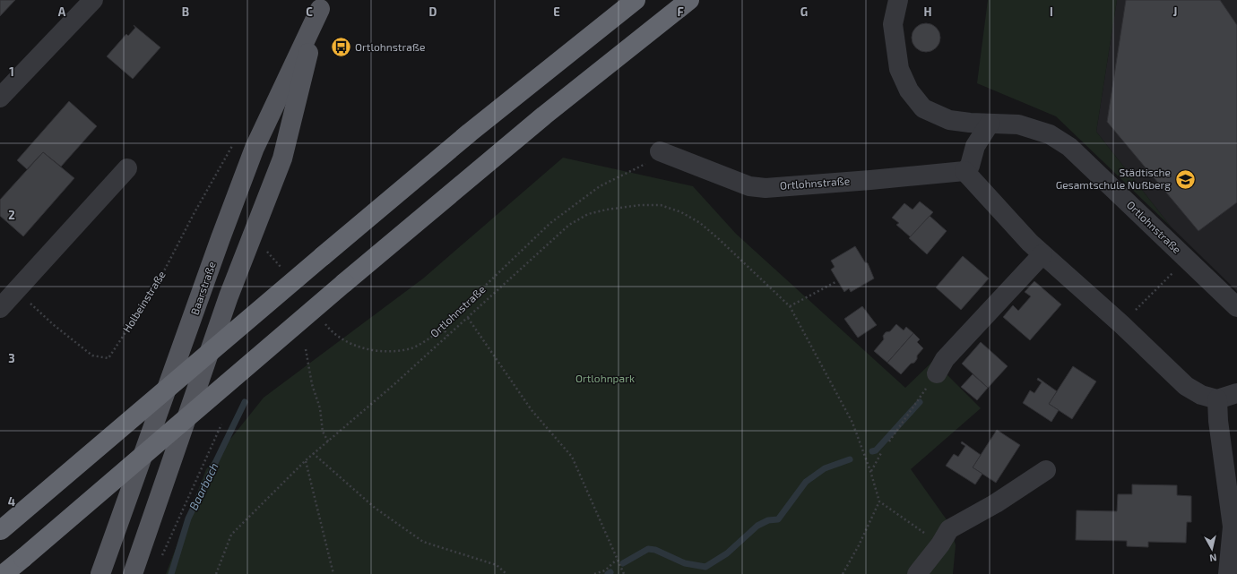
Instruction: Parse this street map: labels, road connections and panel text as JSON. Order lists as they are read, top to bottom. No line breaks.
{"streets":{"main road":["Baarstraße"],"street":["Ortlohnstraße"],"path":["Holbeinstraße"]},"water":["Baarbach"],"parks":["Ortlohnpark"],"places":{"bus stop":["Ortlohnstraße"],"school or university":["Städtische Gesamtschule Nußberg"]},"north":"bottom","grid":{"columns":["A","B","C","D","E","F","G","H","I","J"],"rows":["1","2","3","4"]}}
